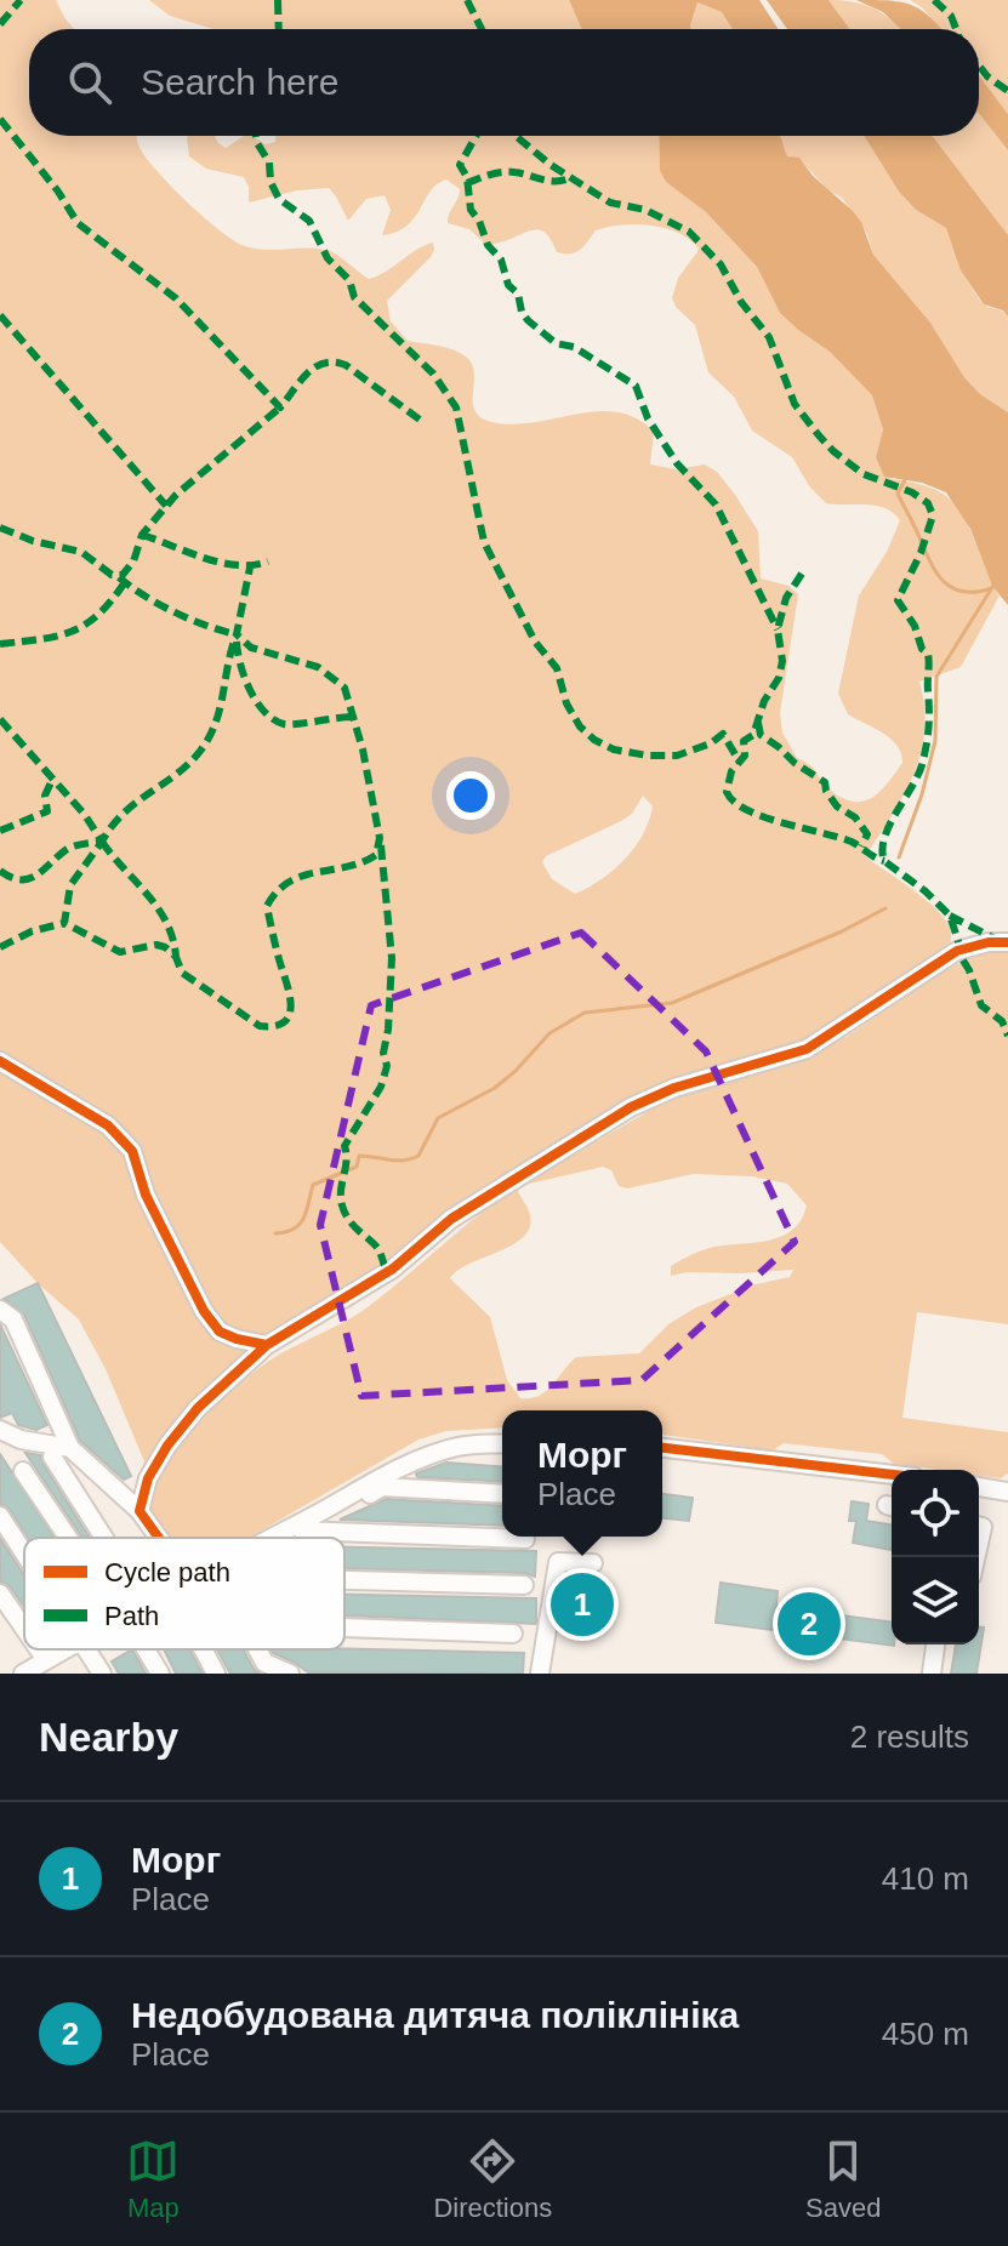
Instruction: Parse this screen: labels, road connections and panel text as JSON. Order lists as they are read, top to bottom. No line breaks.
{"legend":["Cycle path","Path"],"page":{"search":"Search here","popup":["Морг","Place"],"pins":["1","2"],"heading":["Nearby","2 results"],"list":[{"mark":"1","name":"Морг","note":"Place","value":"410 m"},{"mark":"2","name":"Недобудована дитяча поліклініка","note":"Place","value":"450 m"}],"nav":["Map","Directions","Saved"]}}
